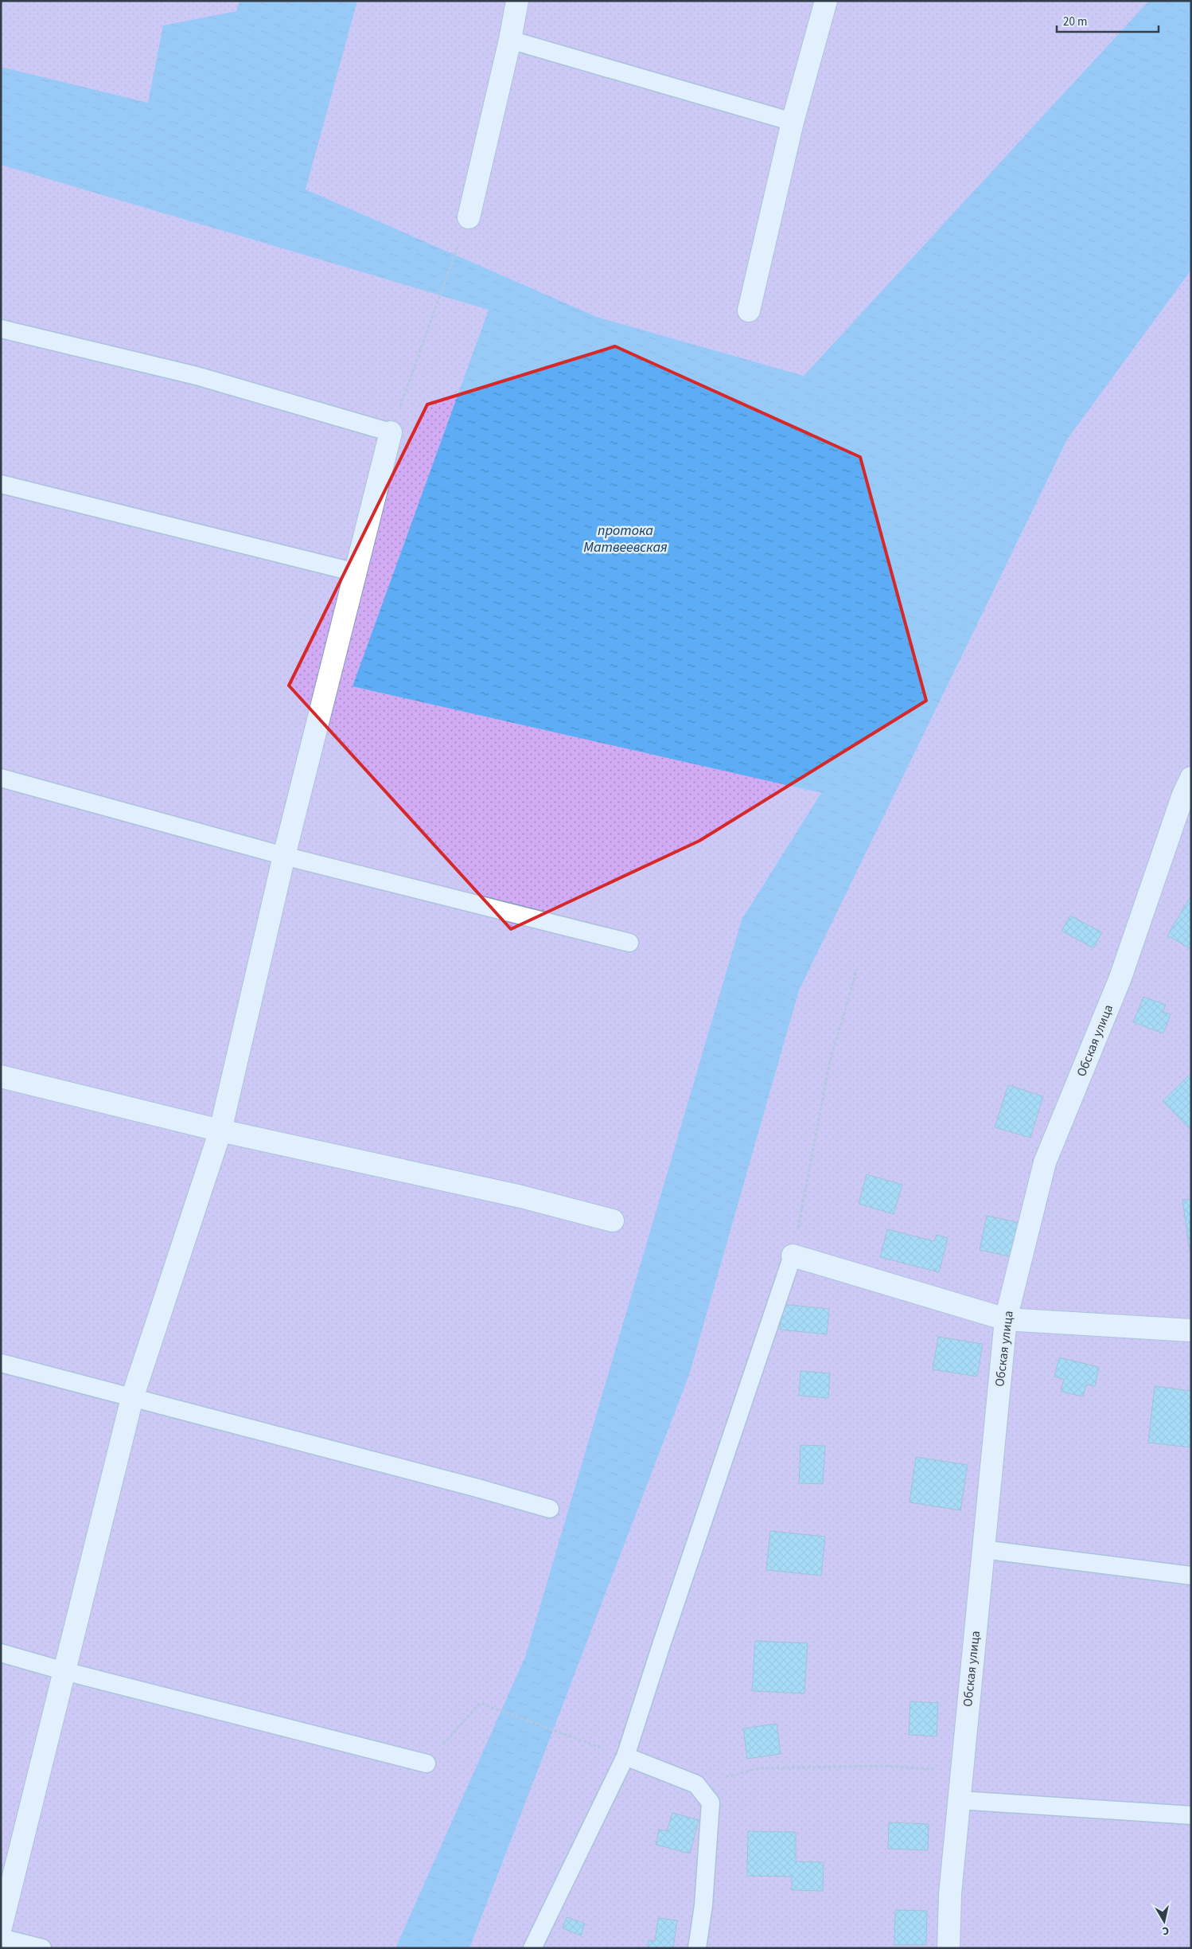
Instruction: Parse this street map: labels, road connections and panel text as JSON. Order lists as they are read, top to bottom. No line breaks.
{"streets":{"street":["Обская улица"]},"water":["протока Матвеевская"],"scale_bar":"20 m","north":"bottom"}
